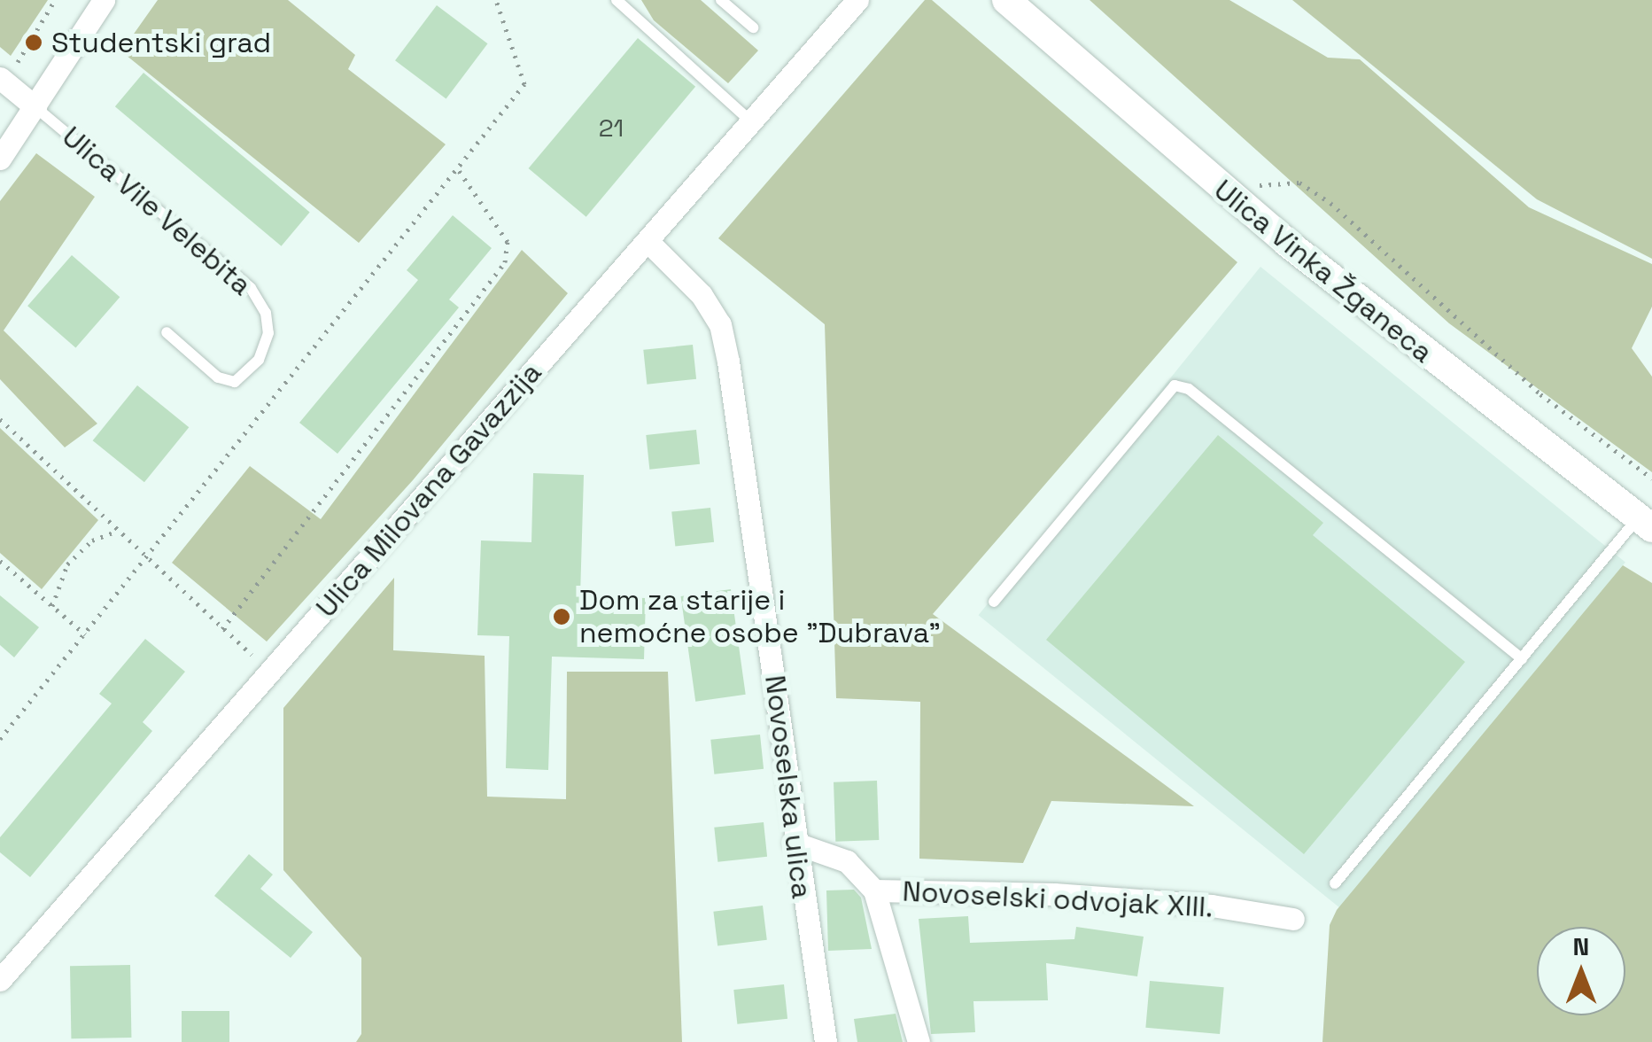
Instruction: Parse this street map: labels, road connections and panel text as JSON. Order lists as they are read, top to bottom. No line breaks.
{"streets":{"street":["Ulica Vile Velebita","Ulica Vinka Žganeca","Ulica Milovana Gavazzija","Novoselska ulica","Novoselski odvojak XIII."]},"crossings":[["Ulica Milovana Gavazzija","Novoselska ulica"]],"places":["Studentski grad","Dom za starije i nemoćne osobe \"Dubrava\""],"house_numbers":["21"],"north":"top"}
